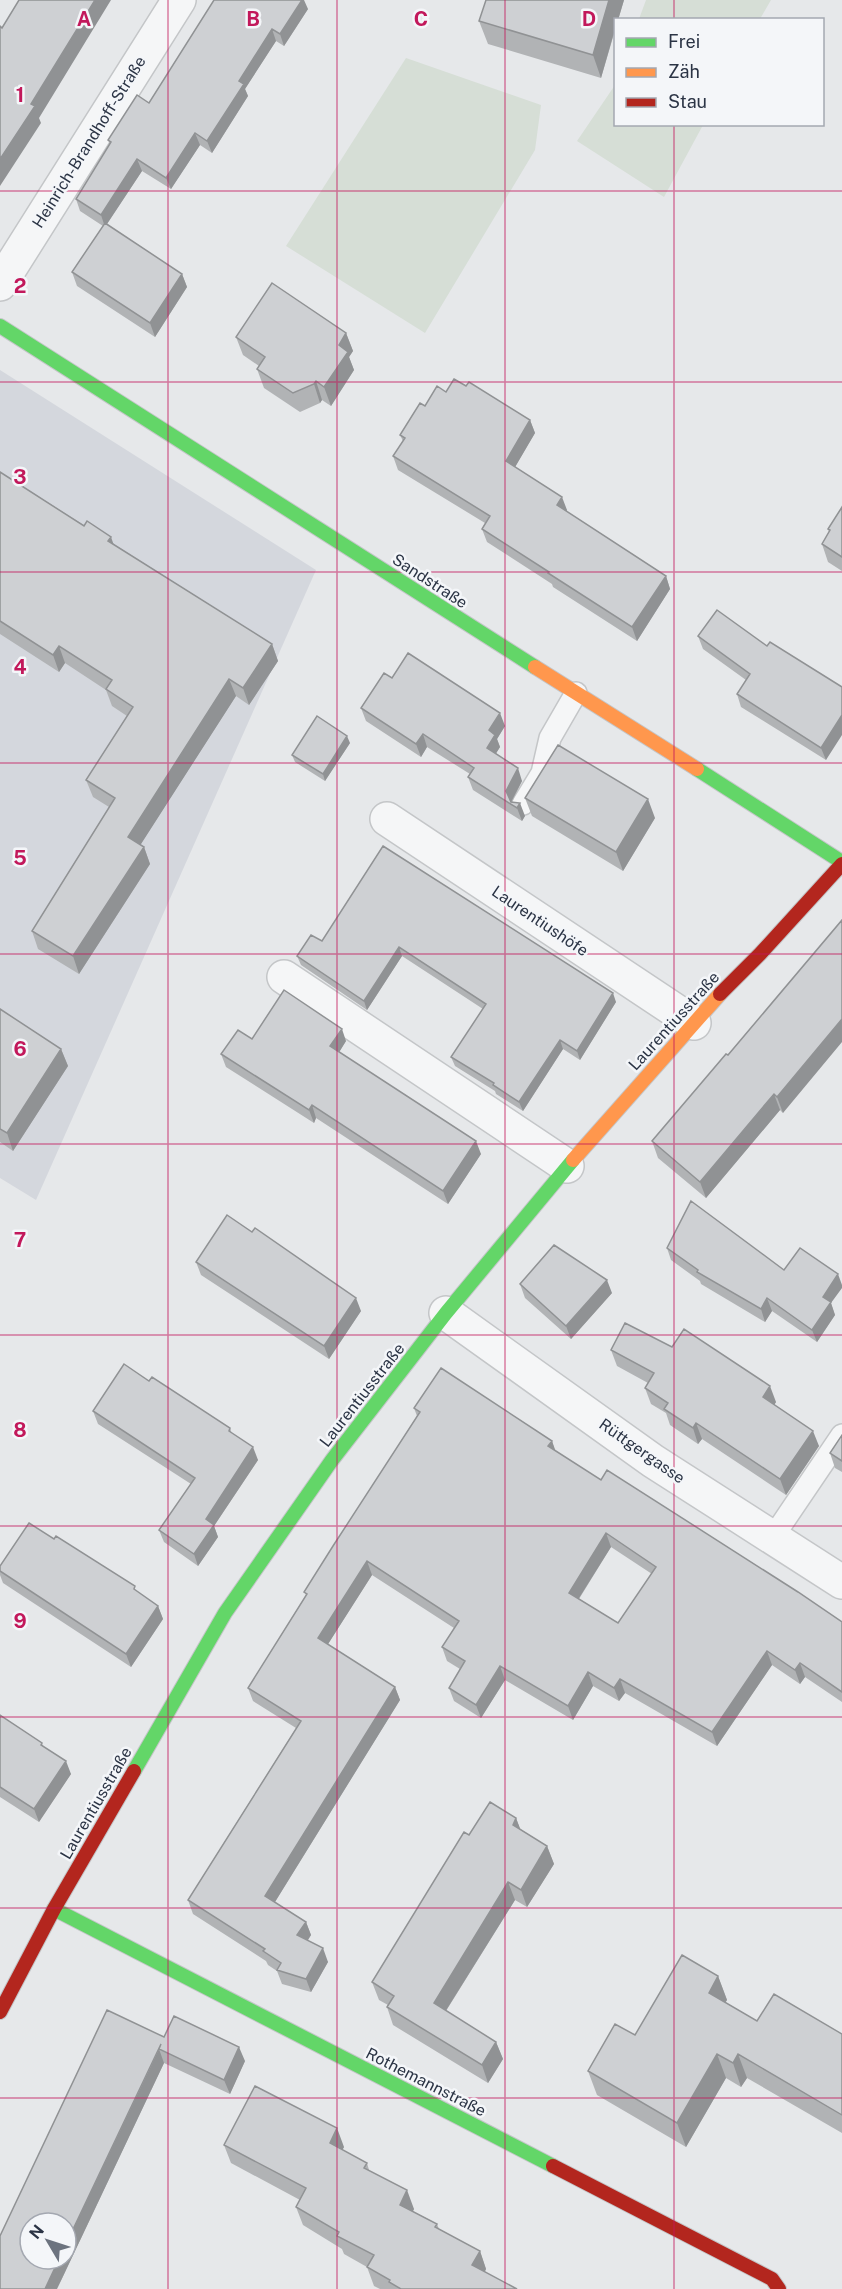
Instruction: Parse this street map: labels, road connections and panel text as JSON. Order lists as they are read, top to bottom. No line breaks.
{"streets":{"street":["Heinrich-Brandhoff-Straße","Sandstraße","Laurentiushöfe","Laurentiusstraße","Rüttgergasse","Rothemannstraße"]},"crossings":[["Sandstraße","Laurentiusstraße"],["Laurentiushöfe","Laurentiusstraße"],["Laurentiusstraße","Rüttgergasse"],["Laurentiusstraße","Rothemannstraße"]],"legend":["Frei","Zäh","Stau"],"north":"top left","grid":{"columns":["A","B","C","D"],"rows":["1","2","3","4","5","6","7","8","9"]}}
